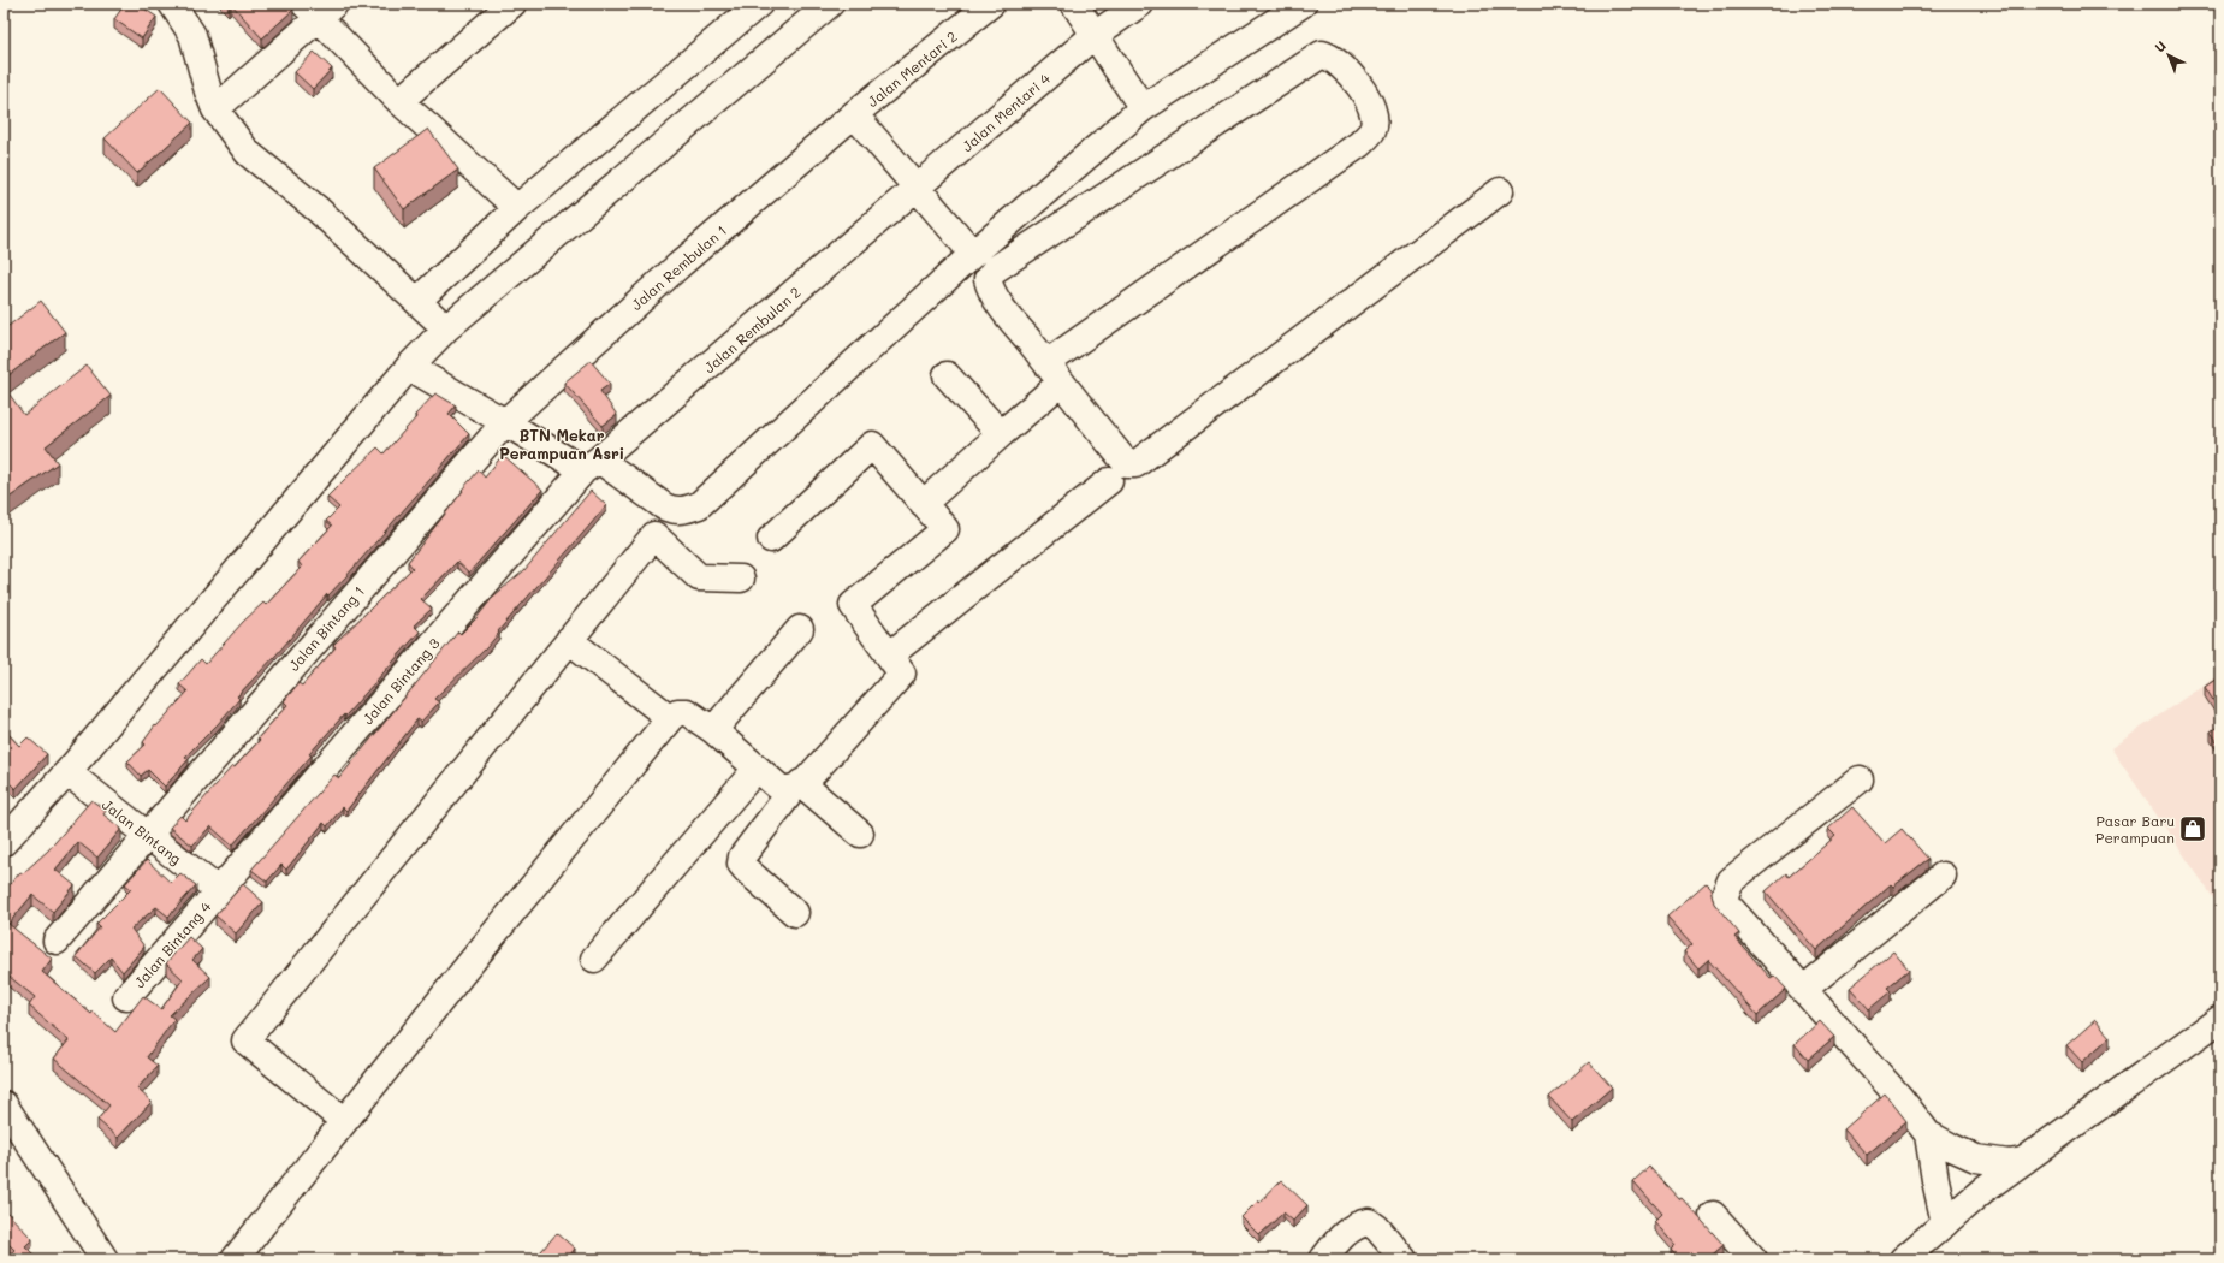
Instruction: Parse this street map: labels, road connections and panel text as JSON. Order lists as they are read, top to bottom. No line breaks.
{"streets":{"street":["Jalan Mentari 2","Jalan Mentari 4","Jalan Rembulan 1","Jalan Rembulan 2","Jalan Bintang 1","Jalan Bintang 3","Jalan Bintang","Jalan Bintang 4"]},"crossings":[["Jalan Mentari 2","Jalan Rembulan 1"],["Jalan Mentari 4","Jalan Rembulan 2"],["Jalan Rembulan 1","Jalan Bintang 1"],["Jalan Rembulan 2","Jalan Bintang 3"],["Jalan Bintang 1","Jalan Bintang"],["Jalan Bintang 3","Jalan Bintang"],["Jalan Bintang 3","Jalan Bintang 4"],["Jalan Bintang","Jalan Bintang 4"]],"districts":["BTN Mekar Perampuan Asri"],"places":{"shop":["Pasar Baru Perampuan"]},"north":"top left"}
